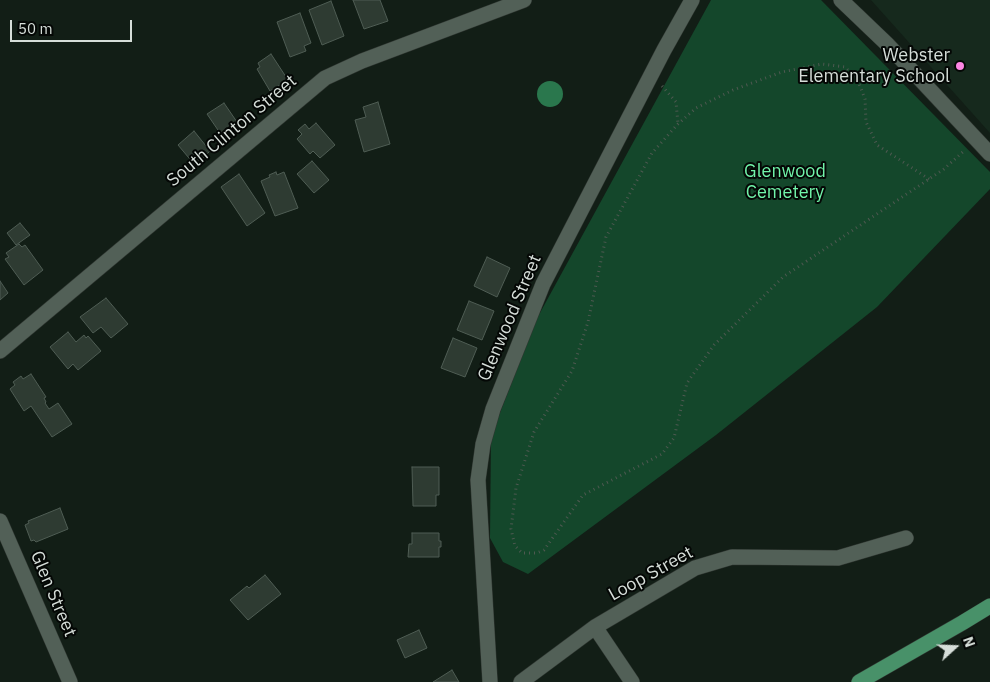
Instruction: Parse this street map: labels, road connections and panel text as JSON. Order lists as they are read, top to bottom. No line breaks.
{"streets":{"street":["South Clinton Street","Glenwood Street","Loop Street","Glen Street"]},"parks":["Glenwood Cemetery"],"places":["Webster Elementary School"],"scale_bar":"50 m","north":"right"}
